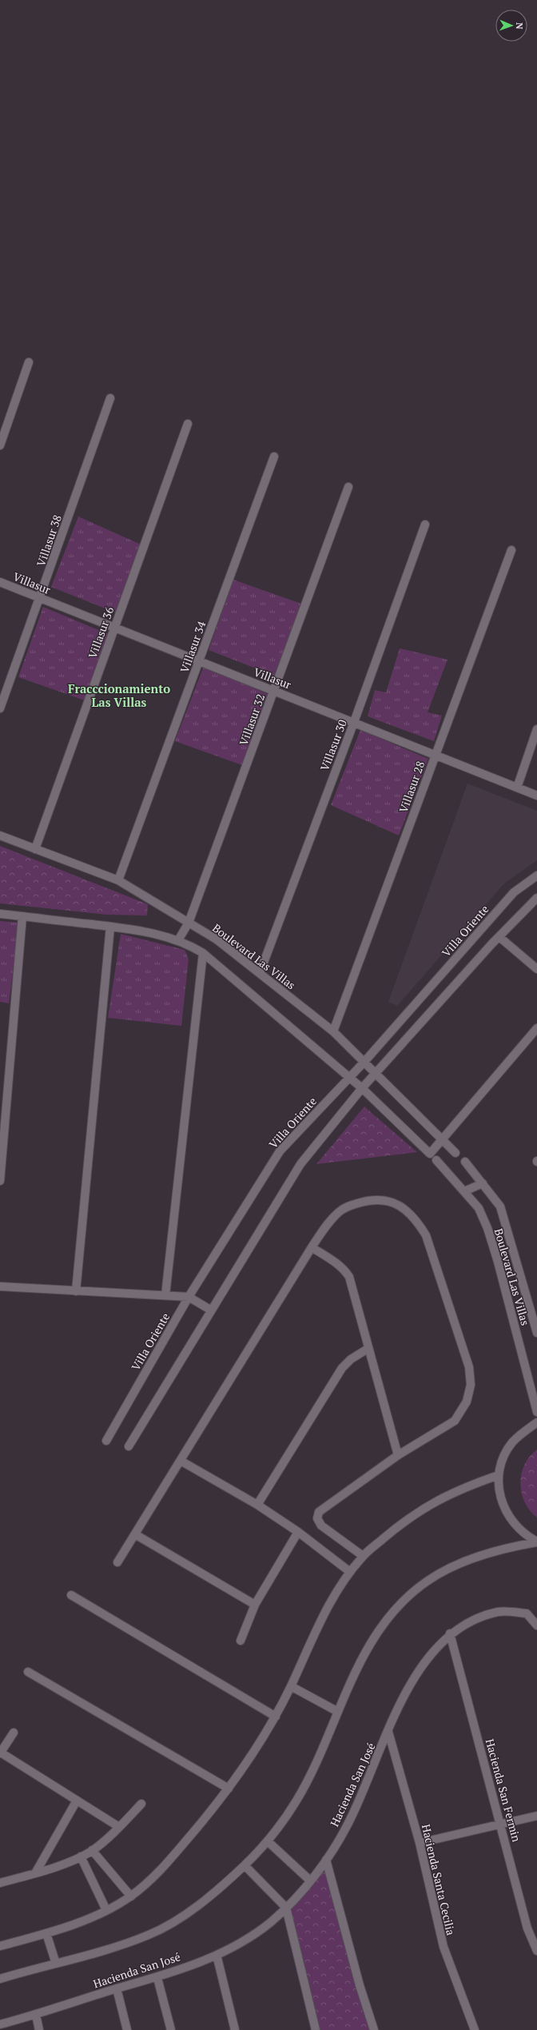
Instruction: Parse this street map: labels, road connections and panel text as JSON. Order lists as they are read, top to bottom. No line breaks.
{"streets":{"street":["Villasur 38","Villasur","Villasur 36","Villasur 34","Villasur 32","Villasur 30","Villasur 28","Villa Oriente","Boulevard Las Villas","Hacienda San José","Hacienda San Fermin","Hacienda Santa Cecilia"]},"crossings":[["Villasur 38","Villasur"],["Villasur","Villasur 36"],["Villasur","Villasur 34"],["Villasur","Villasur 32"],["Villasur","Villasur 30"],["Villasur","Villasur 28"],["Villasur 36","Boulevard Las Villas"],["Villasur 34","Boulevard Las Villas"],["Villasur 32","Boulevard Las Villas"],["Villasur 30","Boulevard Las Villas"],["Villasur 28","Boulevard Las Villas"],["Villa Oriente","Boulevard Las Villas"],["Hacienda San José","Hacienda San Fermin"],["Hacienda San José","Hacienda Santa Cecilia"]],"districts":["Fracccionamiento Las Villas"],"north":"right"}
